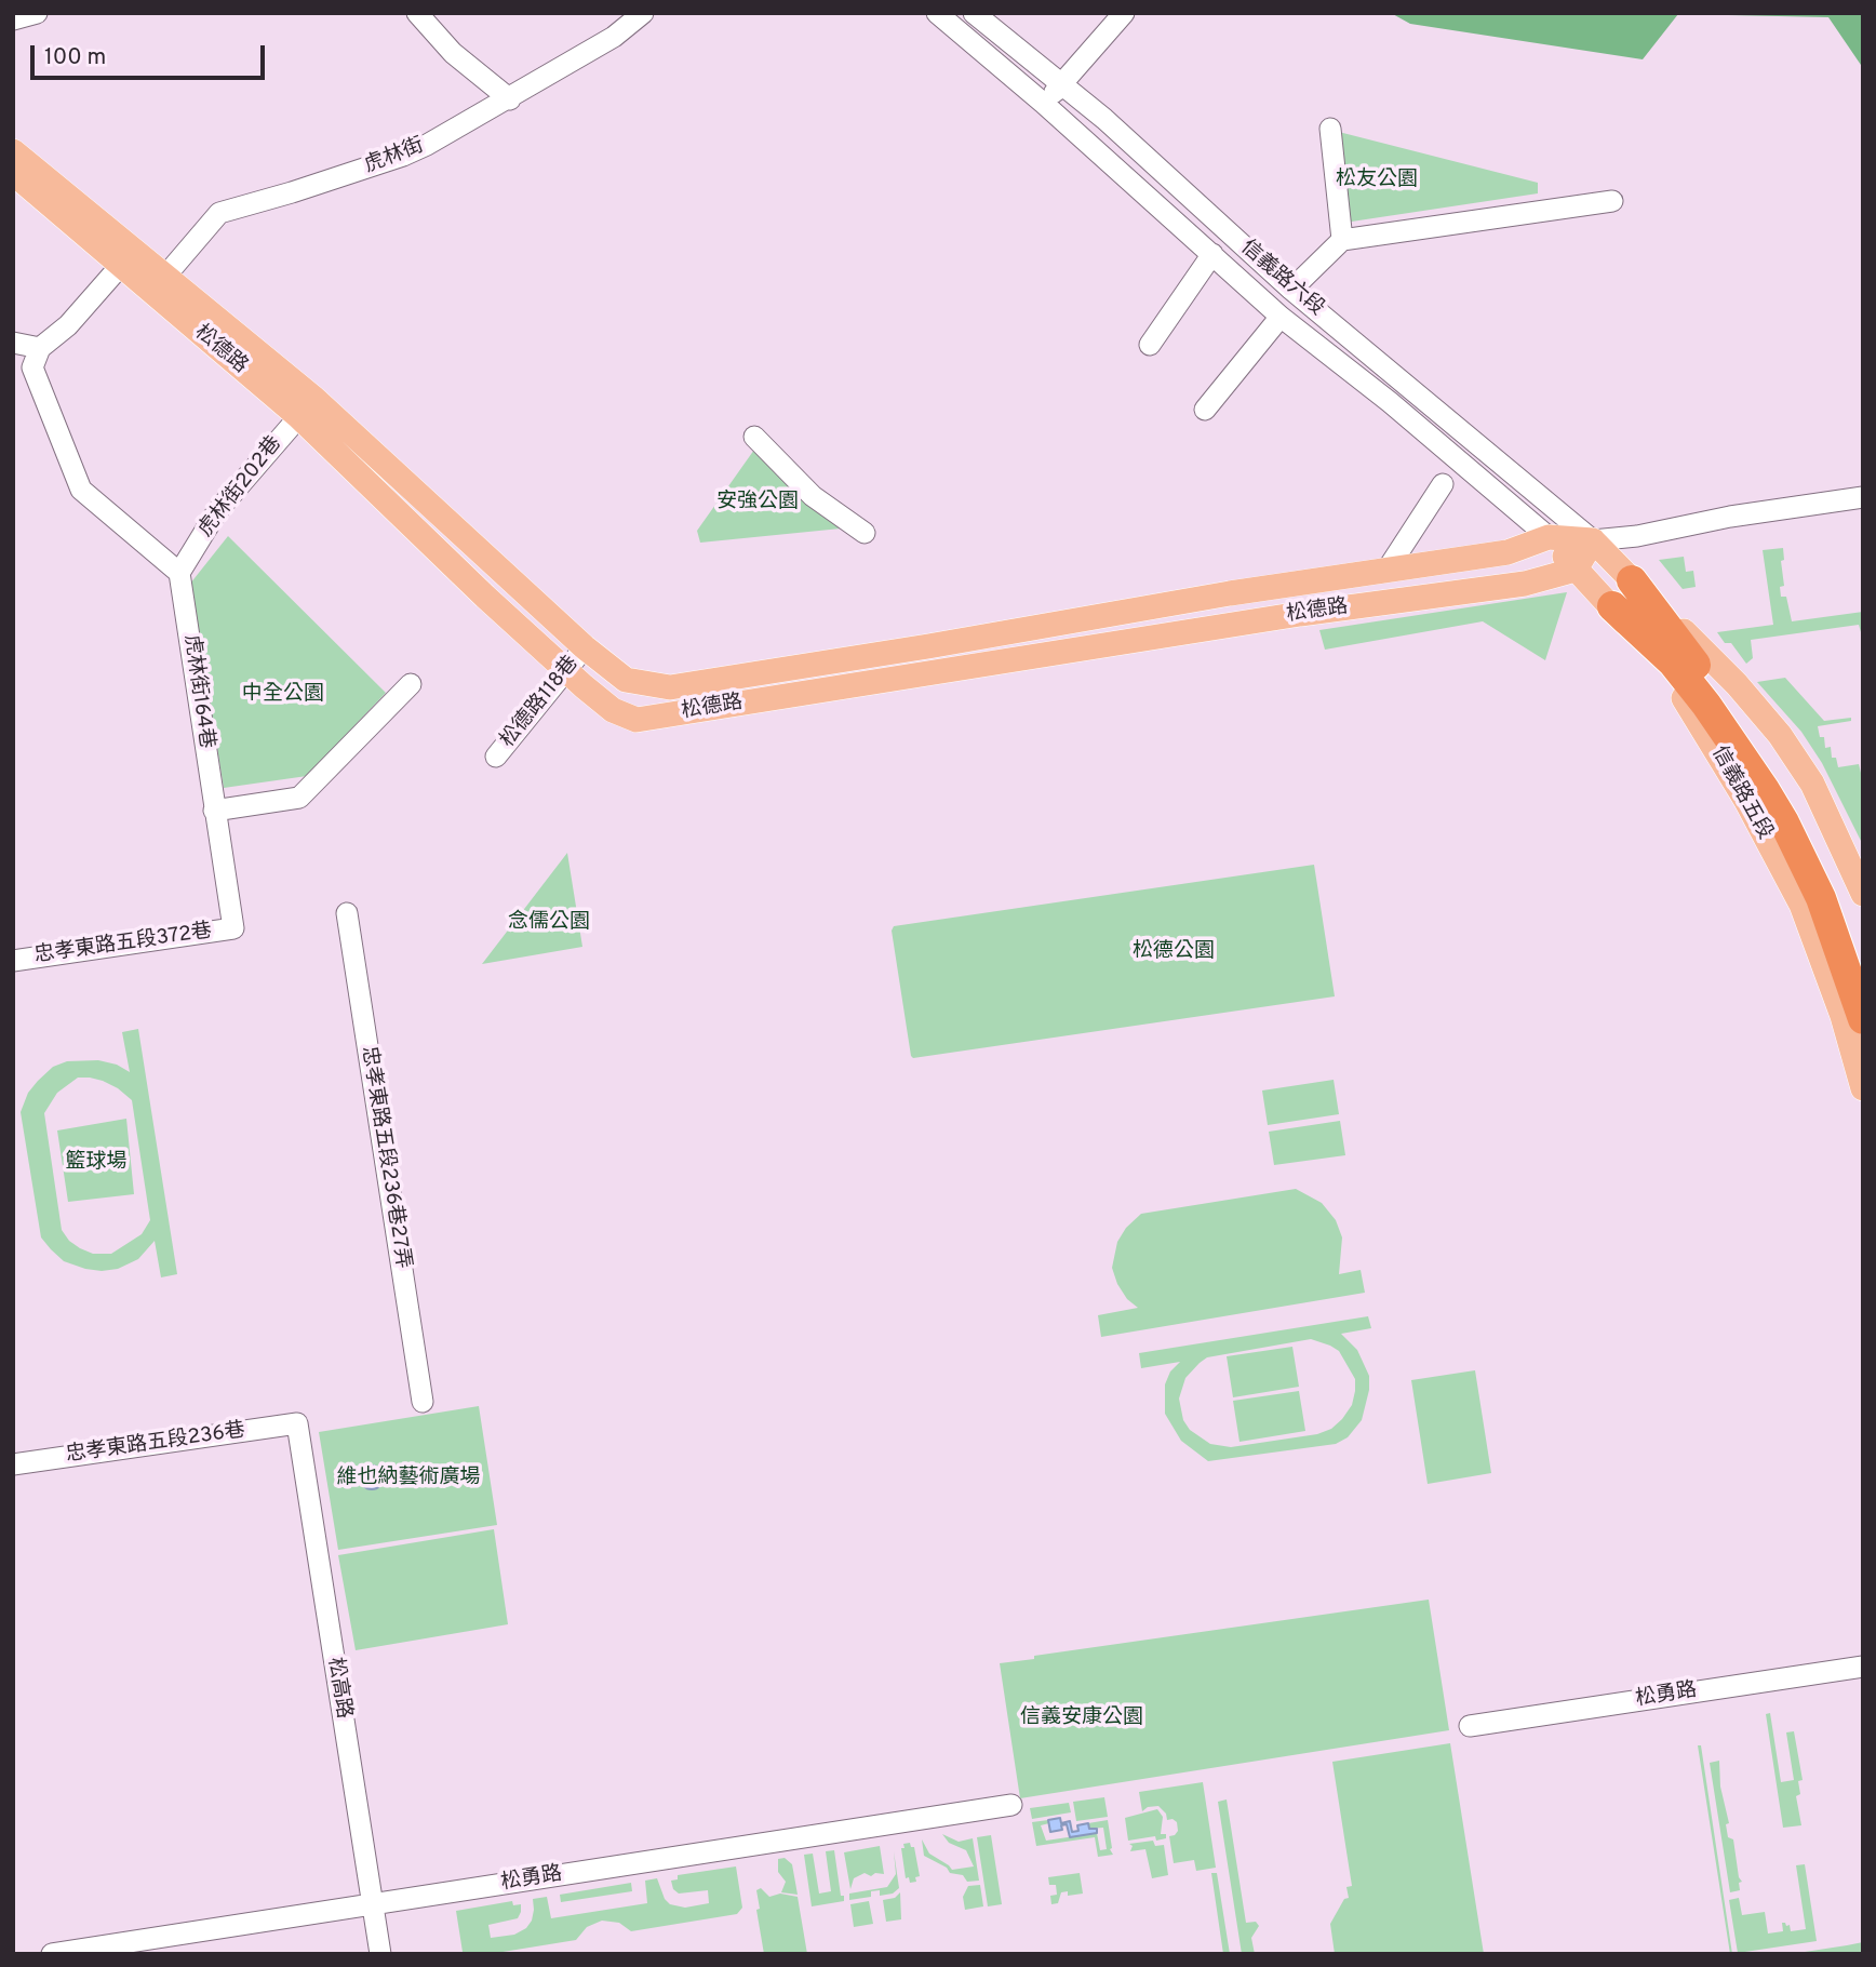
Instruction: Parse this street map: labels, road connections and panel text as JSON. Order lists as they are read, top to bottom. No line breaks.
{"streets":{"main road":["松德路","信義路五段"],"street":["虎林街","信義路六段","虎林街202巷","虎林街164巷","松德路118巷","忠孝東路五段372巷","忠孝東路五段236巷27弄","忠孝東路五段236巷","松高路","松勇路"]},"crossings":[["虎林街","松德路"],["信義路六段","松德路"],["信義路六段","信義路五段"],["松德路","虎林街202巷"],["松德路","松德路118巷"],["松德路","信義路五段"],["虎林街202巷","虎林街164巷"],["虎林街164巷","忠孝東路五段372巷"],["忠孝東路五段236巷","松高路"],["松高路","松勇路"]],"parks":["松友公園","安強公園","中全公園","念儒公園","松德公園","籃球場","維也納藝術廣場","信義安康公園"],"scale_bar":"100 m"}
